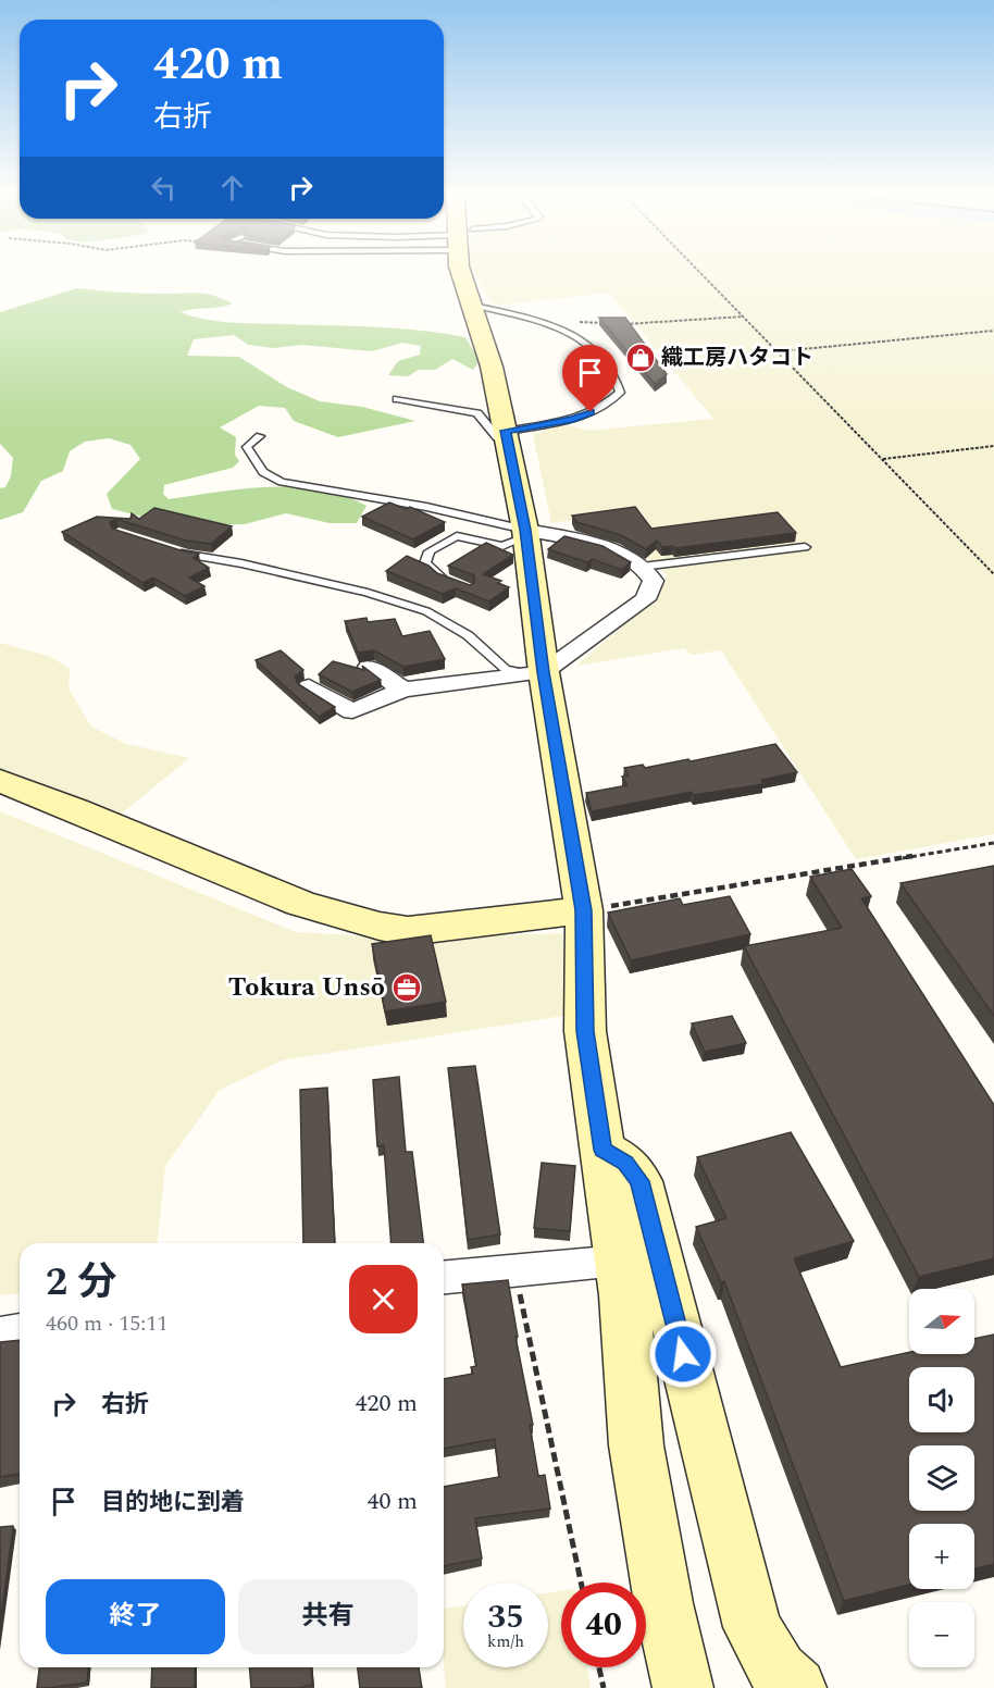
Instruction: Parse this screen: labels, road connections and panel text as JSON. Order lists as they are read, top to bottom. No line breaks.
{"places":{"shop":["織工房ハタコト"],"office":["Tokura Unsō"]},"north":"right","page":{"turn":["420 m","右折"],"heading":["2 分","460 m · 15:11"],"map_buttons":["+","−"],"list":[{"name":"右折","value":"420 m"},{"name":"目的地に到着","value":"40 m"}],"buttons":["終了","共有"],"speed":"35 km/h","limit":"40"}}
